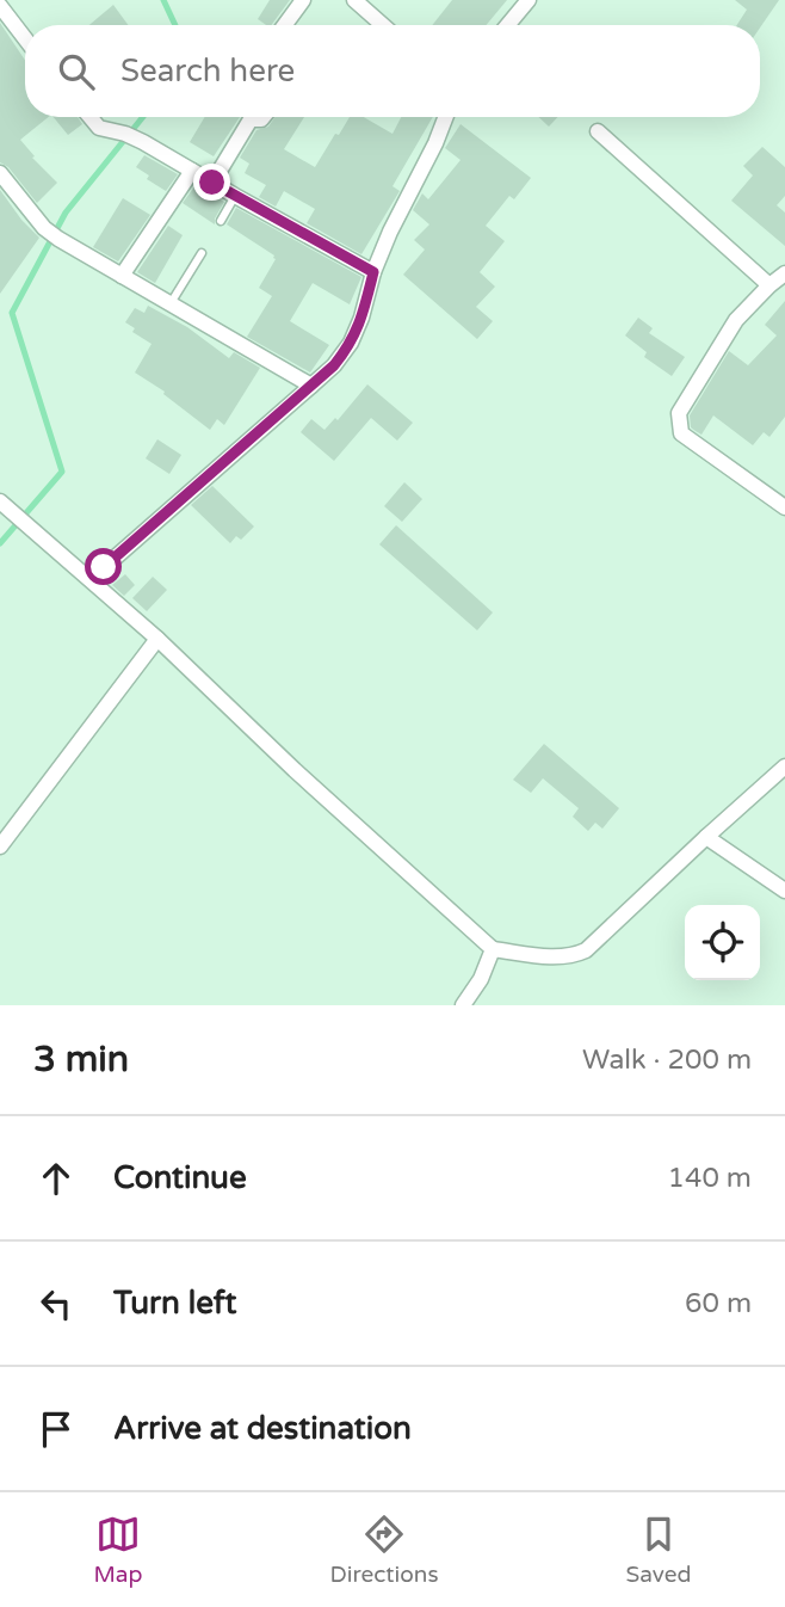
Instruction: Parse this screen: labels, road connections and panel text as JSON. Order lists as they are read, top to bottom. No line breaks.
{"page":{"search":"Search here","heading":["3 min","Walk · 200 m"],"list":[["Continue","140 m"],["Turn left","60 m"],"Arrive at destination"],"nav":["Map","Directions","Saved"]}}
